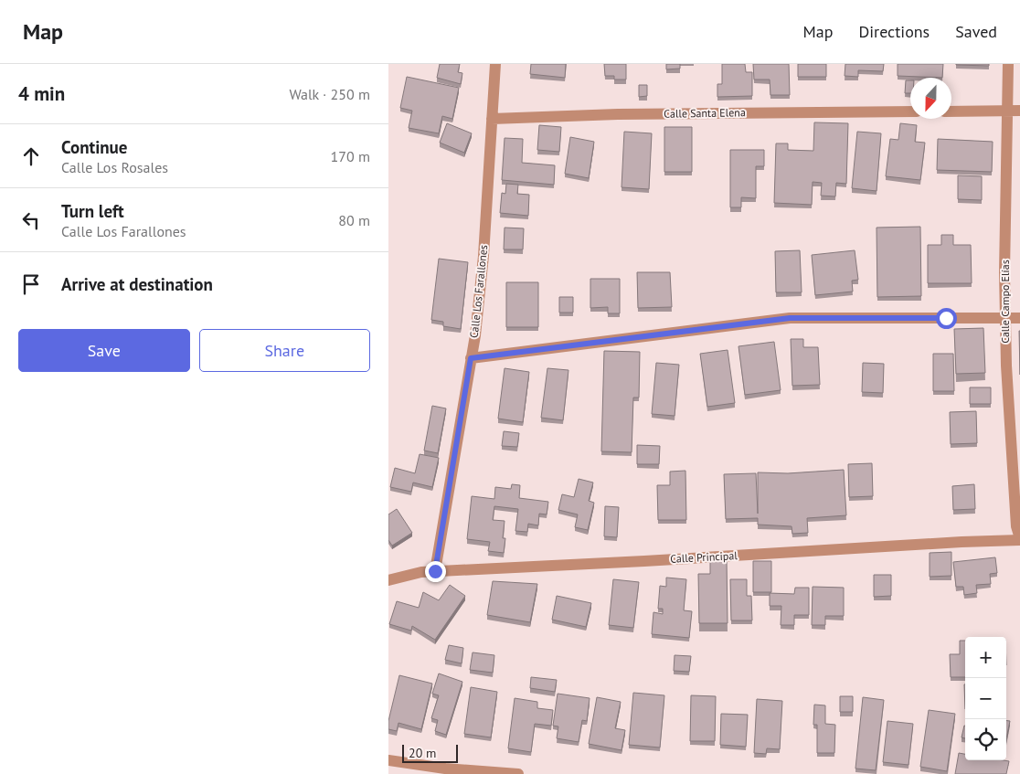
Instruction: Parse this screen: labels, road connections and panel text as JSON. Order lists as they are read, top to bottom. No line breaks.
{"streets":{"street":["Calle Santa Elena","Calle Los Farallones","Calle Campo Elías","Calle Principal"]},"crossings":[["Calle Santa Elena","Calle Los Farallones"],["Calle Los Farallones","Calle Principal"],["Calle Campo Elías","Calle Principal"]],"scale_bar":"20 m","north":"bottom","page":{"header":"Map","nav":["Map","Directions","Saved"],"heading":["4 min","Walk · 250 m"],"list":[["Continue","Calle Los Rosales","170 m"],["Turn left","Calle Los Farallones","80 m"],"Arrive at destination"],"buttons":["Save","Share"],"map_buttons":["+","−"],"scale":"20 m"}}
